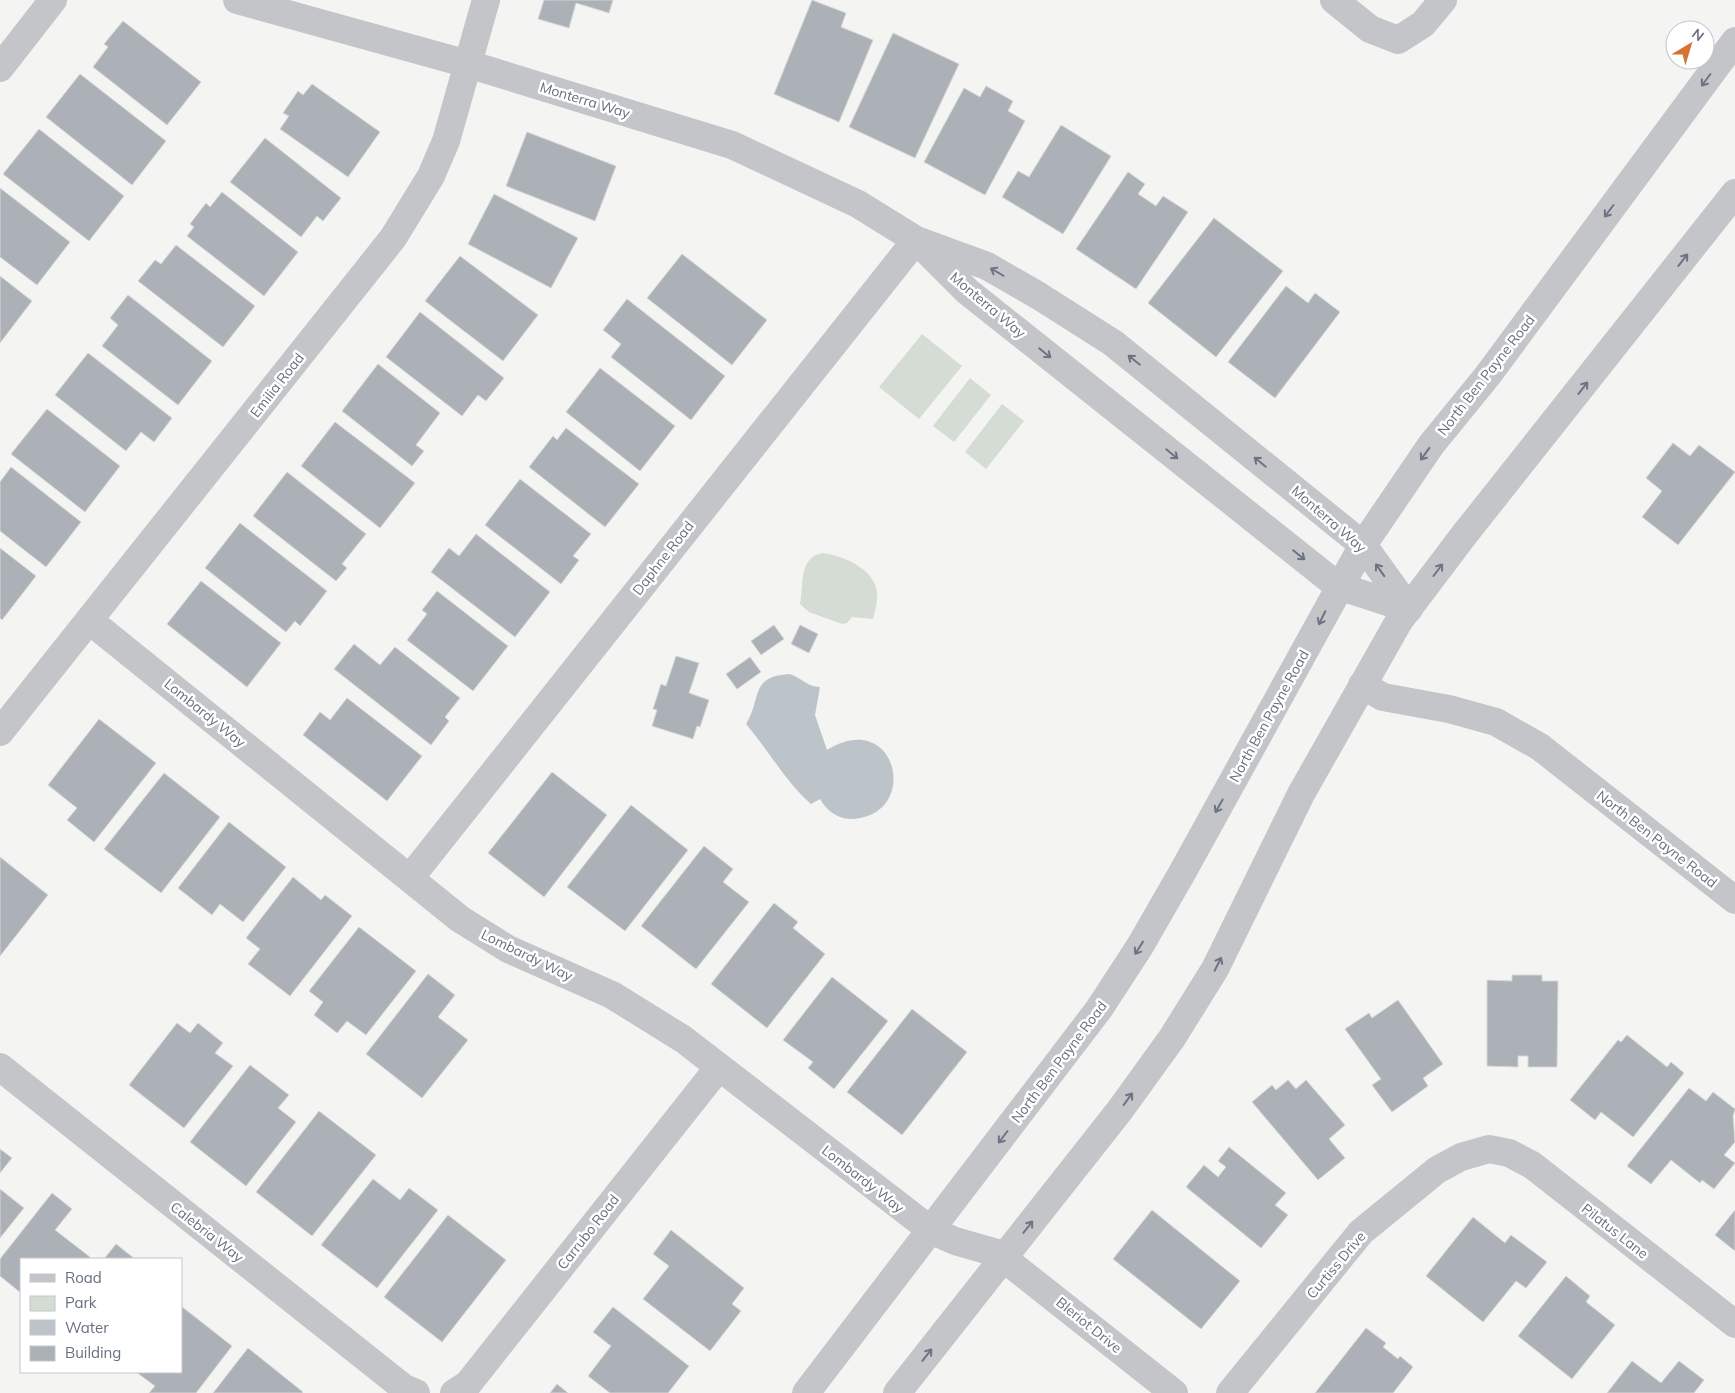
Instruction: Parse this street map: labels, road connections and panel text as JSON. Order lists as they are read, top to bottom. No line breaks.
{"streets":{"street":["Monterra Way","North Ben Payne Road","Emilia Road","Daphne Road","Lombardy Way","Pilatus Lane","Calebria Way","Carrubo Road","Curtiss Drive","Bleriot Drive"]},"crossings":[["Monterra Way","North Ben Payne Road"],["Monterra Way","Emilia Road"],["Monterra Way","Daphne Road"],["North Ben Payne Road","Lombardy Way"],["Emilia Road","Lombardy Way"],["Daphne Road","Lombardy Way"],["Lombardy Way","Carrubo Road"],["Lombardy Way","Bleriot Drive"],["Pilatus Lane","Curtiss Drive"]],"legend":["Road","Park","Water","Building"],"north":"top right"}
